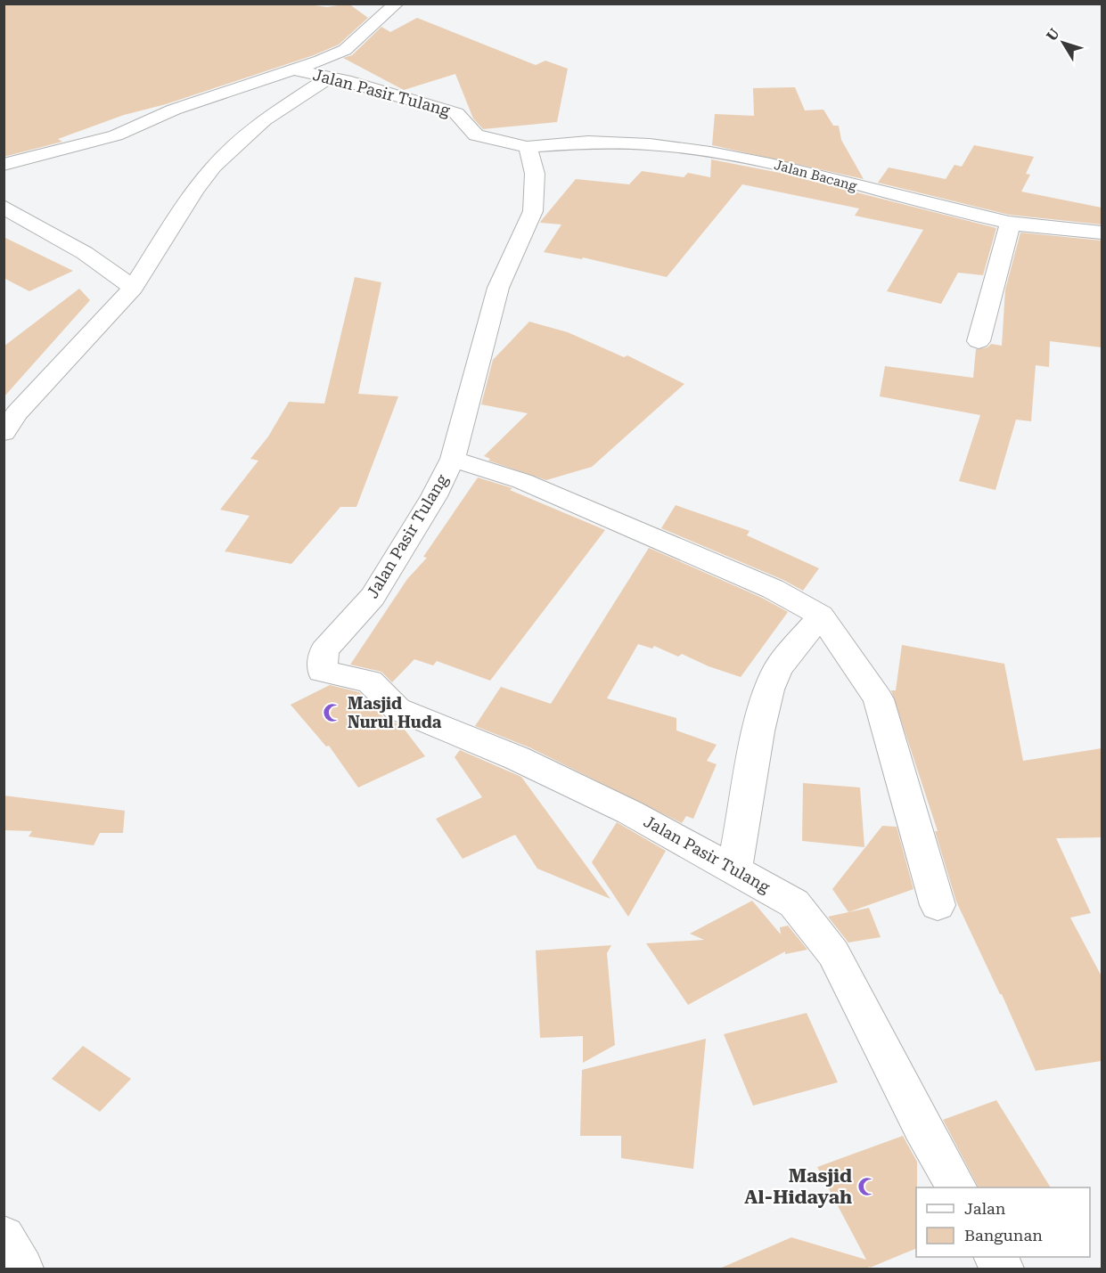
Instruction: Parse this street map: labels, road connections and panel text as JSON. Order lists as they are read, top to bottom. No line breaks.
{"streets":{"street":["Jalan Pasir Tulang","Jalan Bacang"]},"crossings":[["Jalan Pasir Tulang","Jalan Bacang"]],"places":{"mosque":["Masjid Nurul Huda","Masjid Al-Hidayah"]},"legend":["Jalan","Bangunan"],"north":"top left"}
